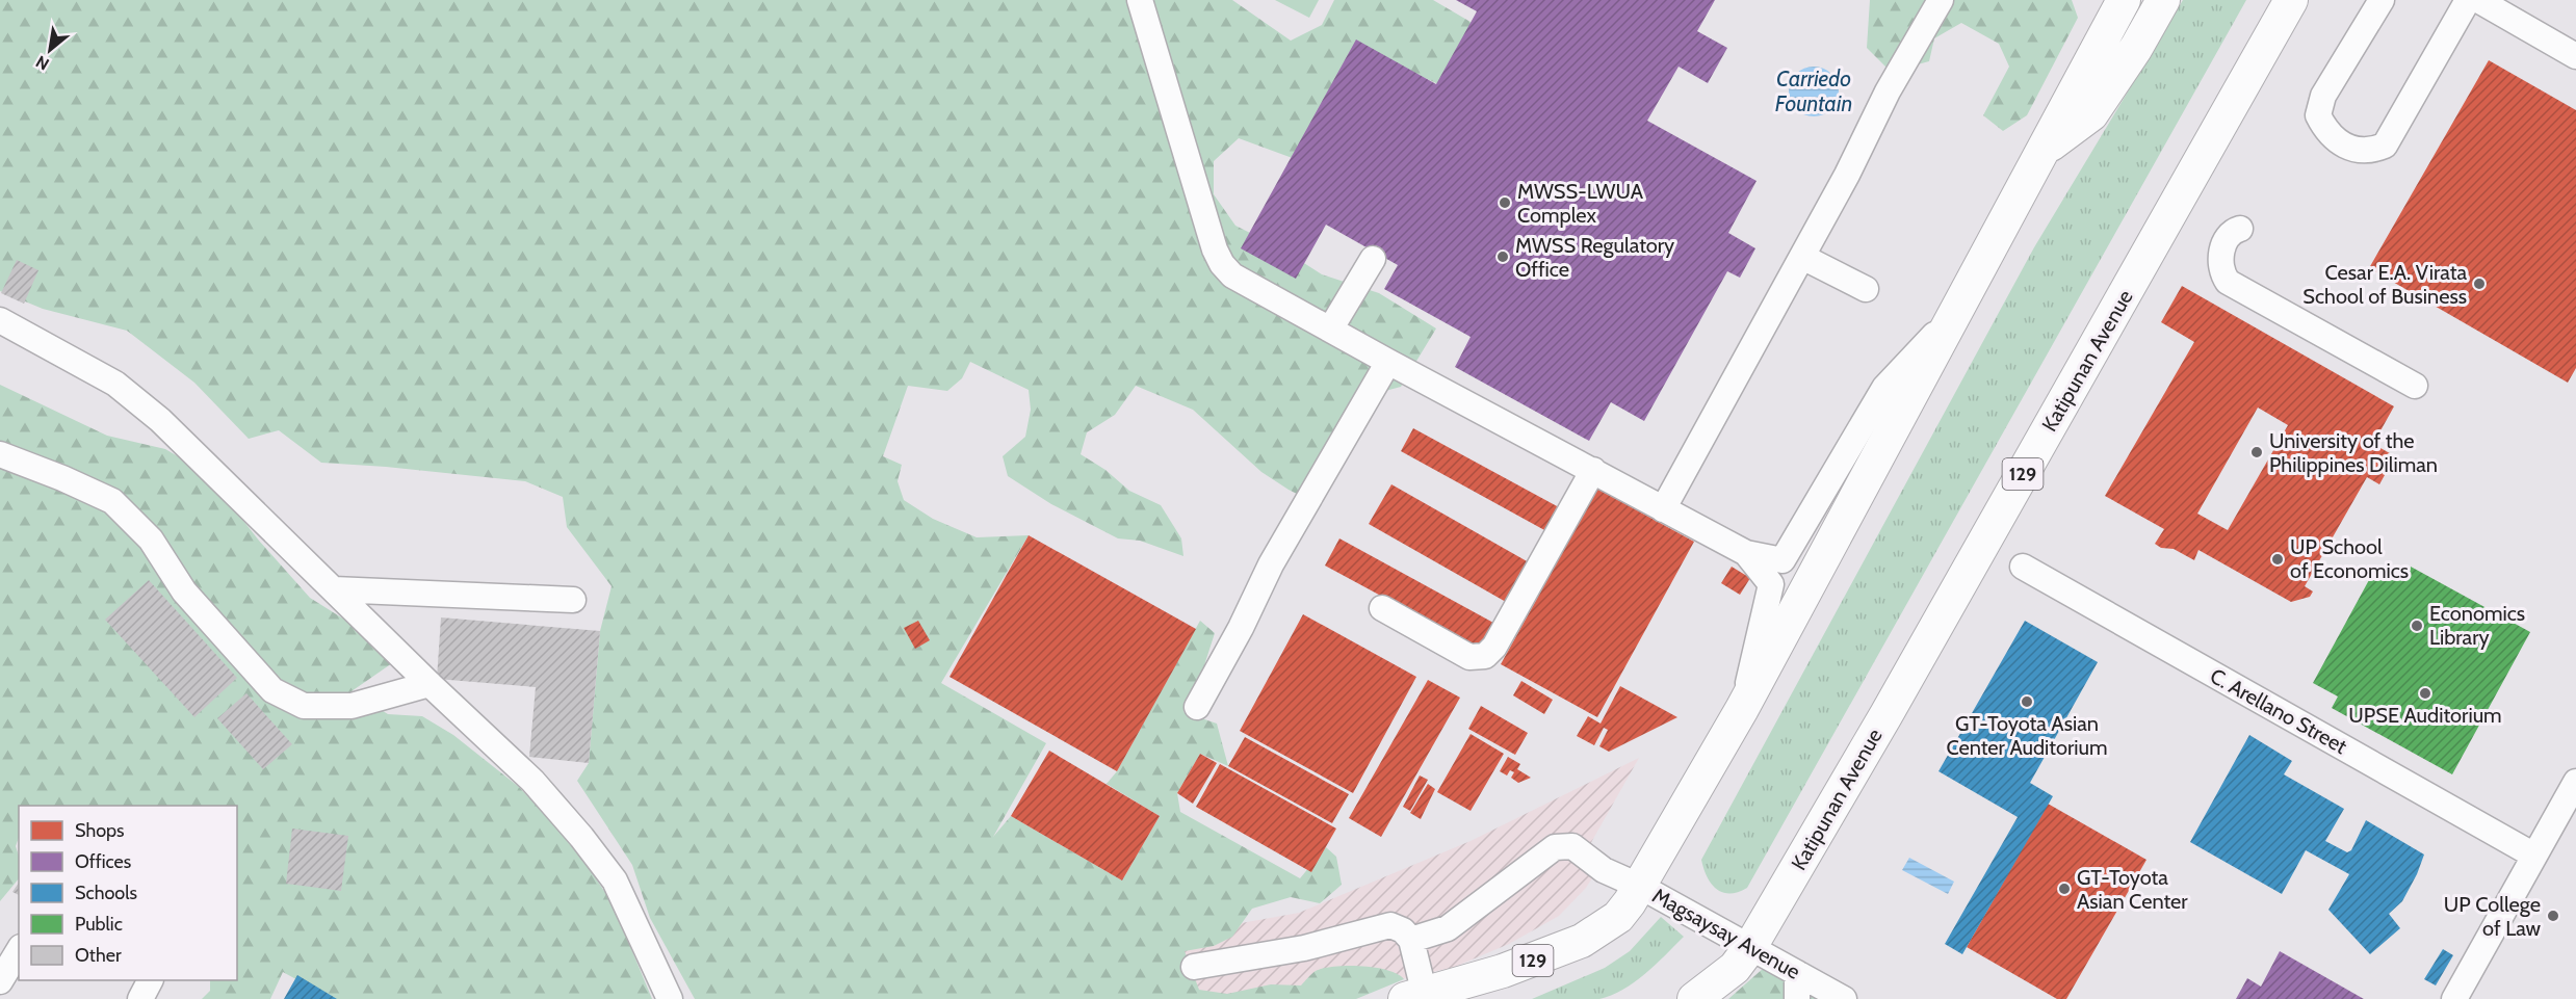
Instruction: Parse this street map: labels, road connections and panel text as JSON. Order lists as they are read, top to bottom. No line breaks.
{"streets":{"main road":["Katipunan Avenue","129"],"street":["C. Arellano Street","Magsaysay Avenue"]},"crossings":[["Katipunan Avenue","129"],["Katipunan Avenue","Magsaysay Avenue"],["129","Magsaysay Avenue"]],"water":["Carriedo Fountain"],"places":["MWSS-LWUA Complex","MWSS Regulatory Office","Cesar E.A. Virata School of Business","University of the Philippines Diliman","UP School of Economics","Economics Library","UPSE Auditorium","GT-Toyota Asian Center Auditorium","GT-Toyota Asian Center","UP College of Law"],"legend":["Shops","Offices","Schools","Public","Other"],"north":"bottom left"}
